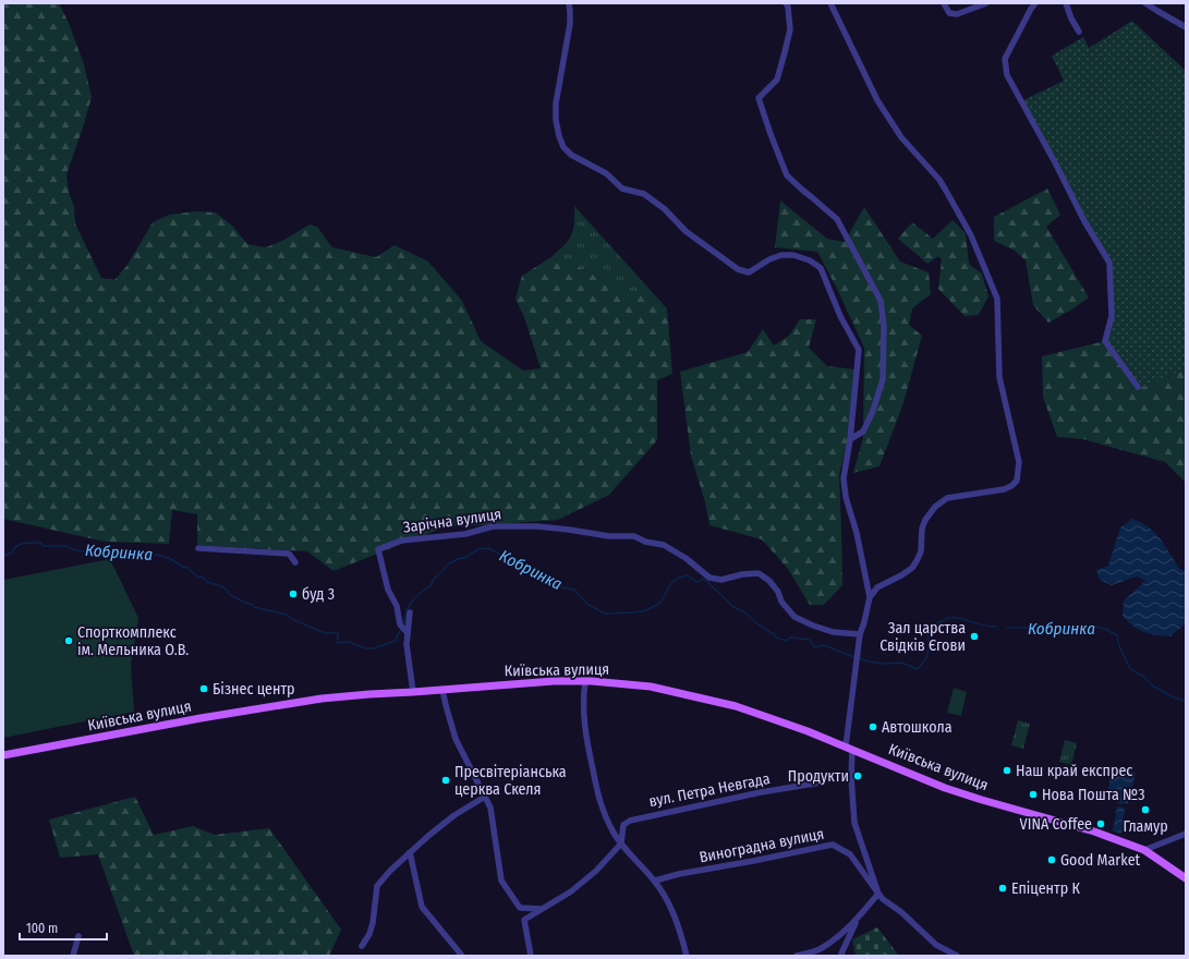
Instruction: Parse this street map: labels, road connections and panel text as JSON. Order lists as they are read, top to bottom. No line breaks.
{"streets":{"main road":["Київська вулиця"],"street":["Зарічна вулиця","вул. Петра Невгада","Виноградна вулиця"]},"water":["Кобринка"],"places":["буд 3","Зал царства Свідків Єгови","Спорткомплекс ім. Мельника О.В.","Бізнес центр","Автошкола","Наш край експрес","Продукти","Пресвітеріанська церква Скеля","Нова Пошта №3","Гламур","VINA Coffee","Good Market","Епіцентр К"],"scale_bar":"100 m"}
